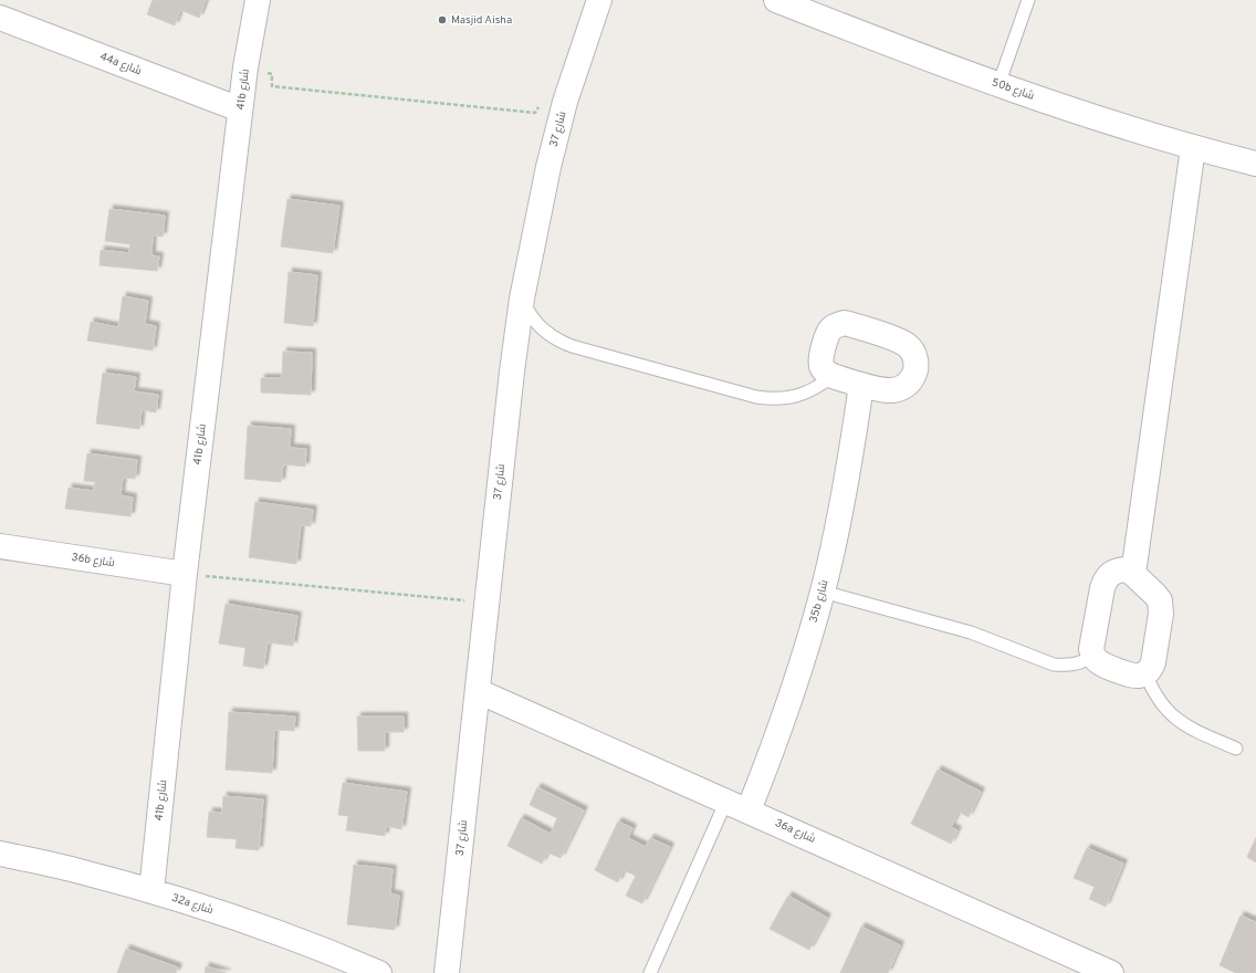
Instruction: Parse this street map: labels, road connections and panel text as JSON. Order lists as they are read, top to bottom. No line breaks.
{"streets":{"street":["44a شارع","41b شارع","50b شارع","شارع 37","36b شارع","35b شارع","36a شارع","32a شارع"]},"crossings":[["44a شارع","41b شارع"],["41b شارع","36b شارع"],["41b شارع","32a شارع"],["شارع 37","36a شارع"],["35b شارع","36a شارع"]],"places":["Masjid Aisha"]}
